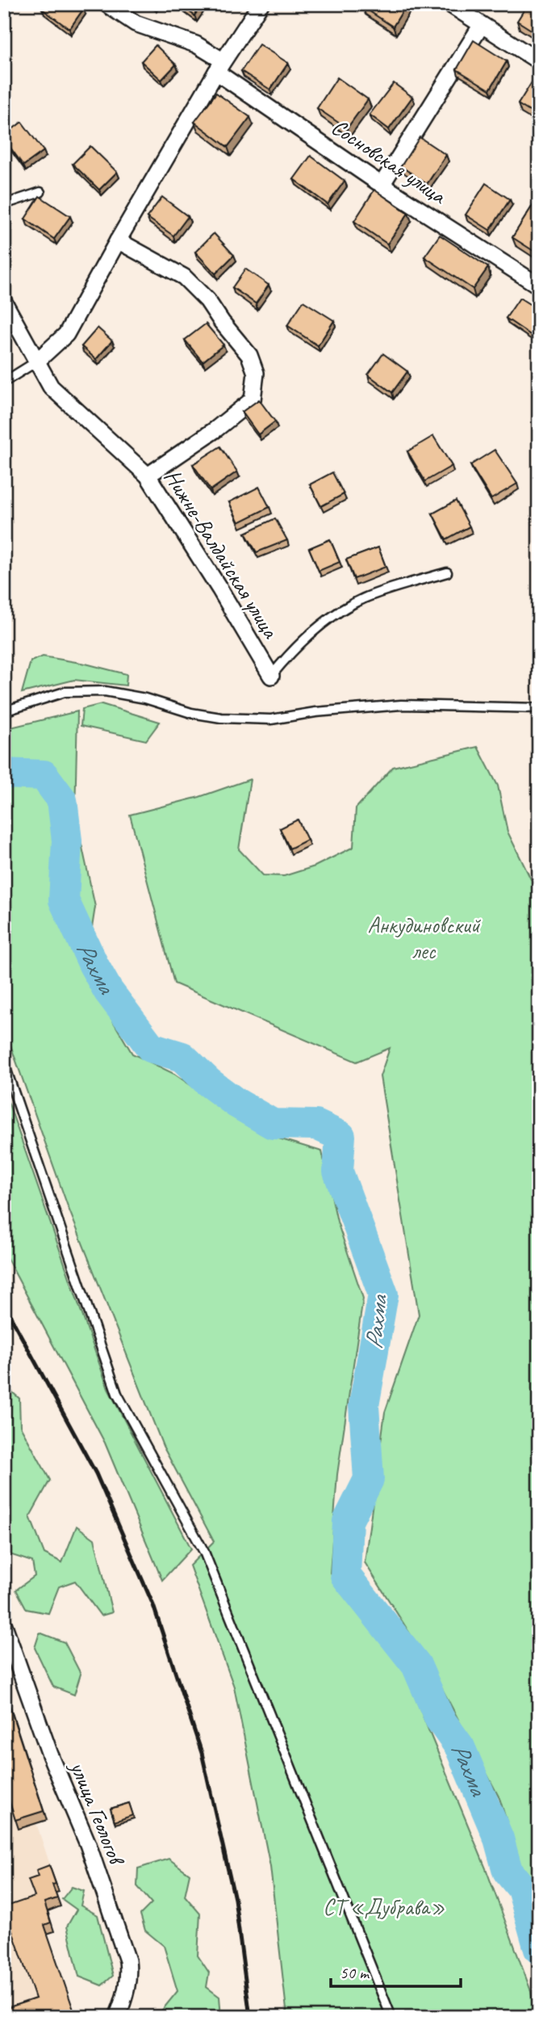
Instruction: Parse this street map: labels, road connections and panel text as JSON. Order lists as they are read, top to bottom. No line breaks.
{"streets":{"street":["Сосновская улица","Нижне-Валдайская улица","улица Геологов"]},"water":["Рахма"],"parks":["Анкудиновский лес","СТ «Дубрава»"],"scale_bar":"50 m"}
